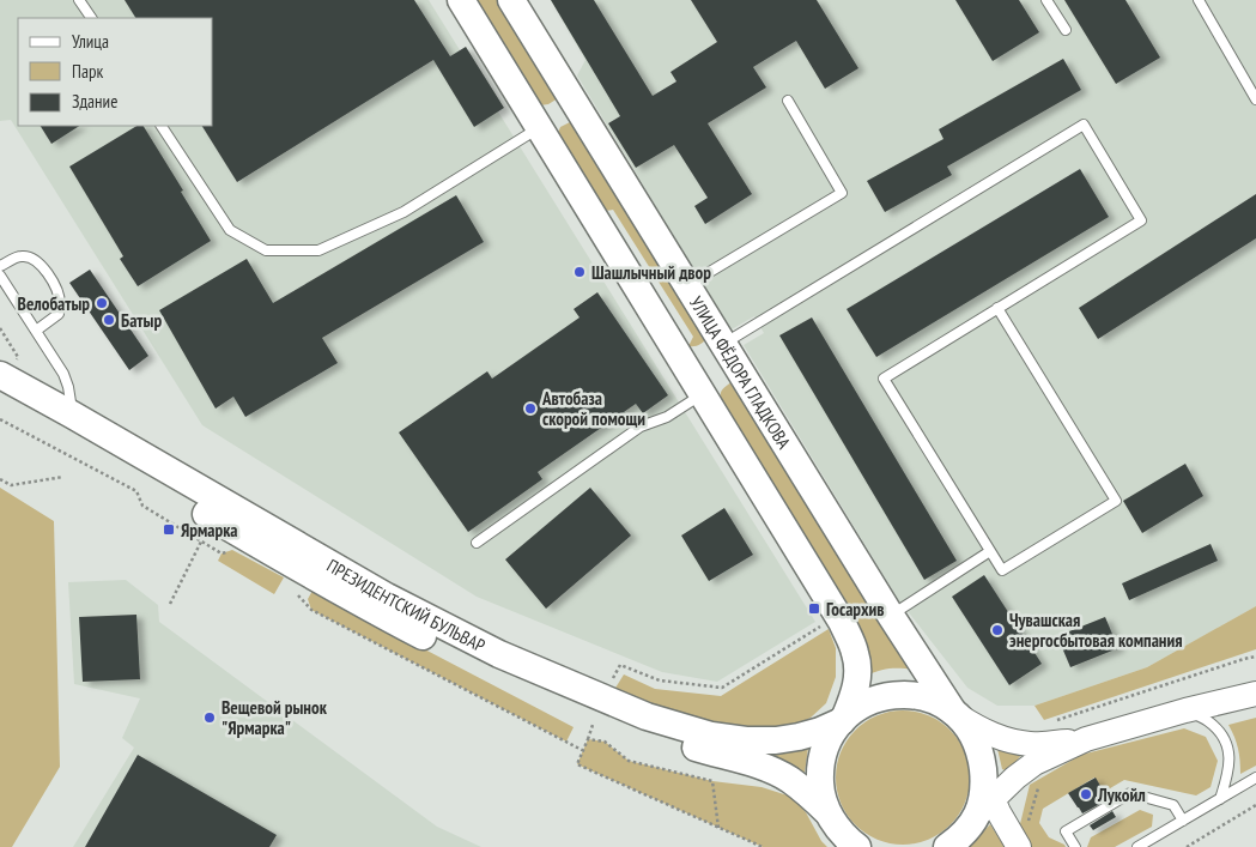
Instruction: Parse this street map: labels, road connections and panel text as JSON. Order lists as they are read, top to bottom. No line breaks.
{"streets":{"main road":["УЛИЦА ФЁДОРА ГЛАДКОВА","ПРЕЗИДЕНТСКИЙ БУЛЬВАР"]},"crossings":[["УЛИЦА ФЁДОРА ГЛАДКОВА","ПРЕЗИДЕНТСКИЙ БУЛЬВАР"]],"places":{"other":["Шашлычный двор","Велобатыр","Батыр","Автобаза скорой помощи","Чувашская энергосбытовая компания","Вещевой рынок \"Ярмарка\"","Лукойл"],"transit":["Ярмарка","Госархив"]},"legend":["Улица","Парк","Здание"]}
